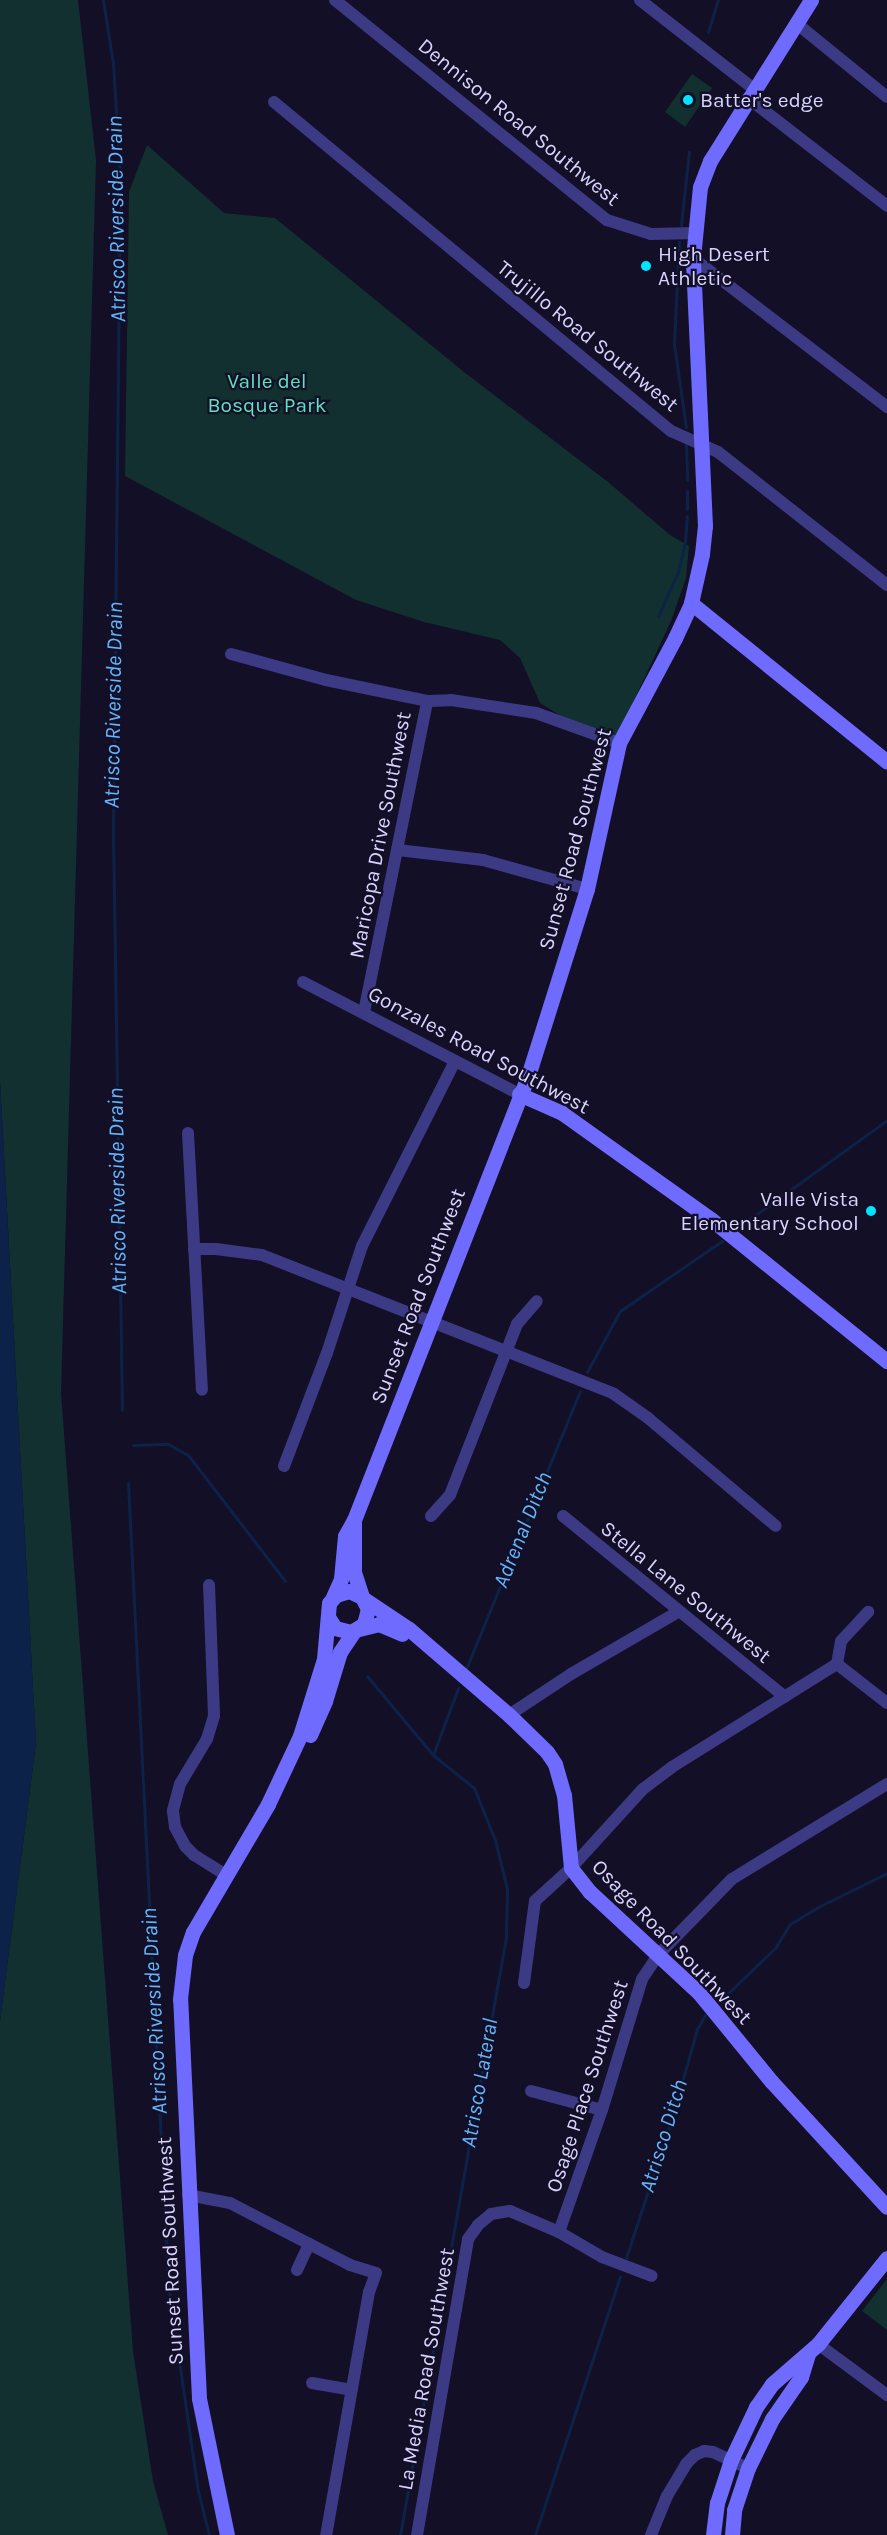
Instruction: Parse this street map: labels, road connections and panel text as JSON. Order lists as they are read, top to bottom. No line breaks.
{"streets":{"street":["Dennison Road Southwest","Trujillo Road Southwest","Maricopa Drive Southwest","Sunset Road Southwest","Gonzales Road Southwest","Stella Lane Southwest","Osage Road Southwest","Osage Place Southwest","La Media Road Southwest"]},"crossings":[["Dennison Road Southwest","Sunset Road Southwest"],["Trujillo Road Southwest","Sunset Road Southwest"],["Maricopa Drive Southwest","Gonzales Road Southwest"],["Sunset Road Southwest","Gonzales Road Southwest"],["Sunset Road Southwest","Osage Road Southwest"],["Osage Road Southwest","Osage Place Southwest"],["Osage Place Southwest","La Media Road Southwest"]],"water":["Atrisco Riverside Drain","Adrenal Ditch","Atrisco Lateral","Atrisco Ditch"],"parks":["Valle del Bosque Park"],"places":["Batter's edge","High Desert Athletic","Valle Vista Elementary School"]}
